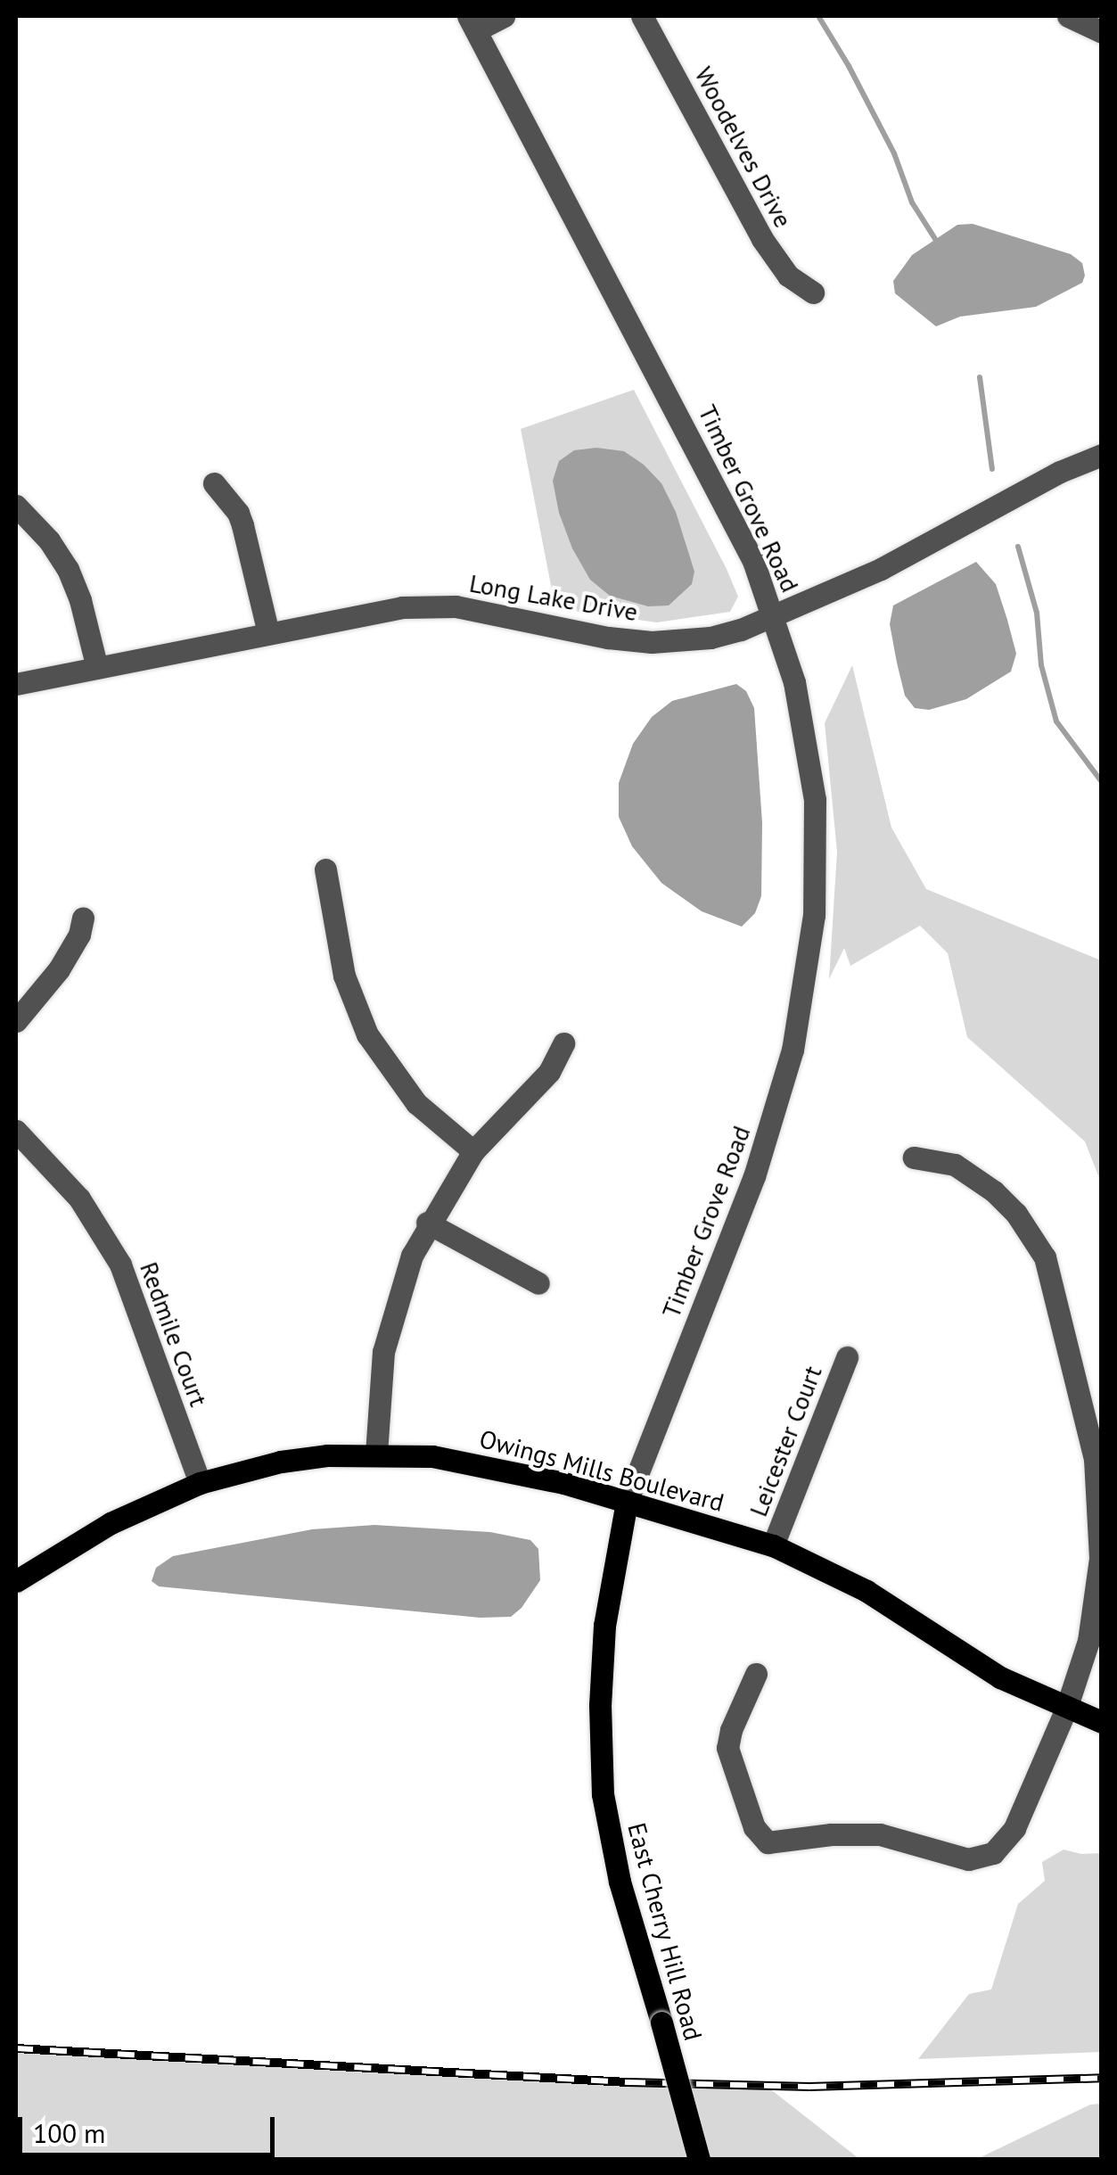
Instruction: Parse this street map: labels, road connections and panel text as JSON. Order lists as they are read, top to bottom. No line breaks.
{"streets":{"main road":["Owings Mills Boulevard","East Cherry Hill Road"],"street":["Woodelves Drive","Timber Grove Road","Long Lake Drive","Redmile Court","Leicester Court"]},"crossings":[["Timber Grove Road","Long Lake Drive"],["Timber Grove Road","Owings Mills Boulevard"],["Timber Grove Road","East Cherry Hill Road"],["Redmile Court","Owings Mills Boulevard"],["Leicester Court","Owings Mills Boulevard"],["Owings Mills Boulevard","East Cherry Hill Road"]],"scale_bar":"100 m"}
